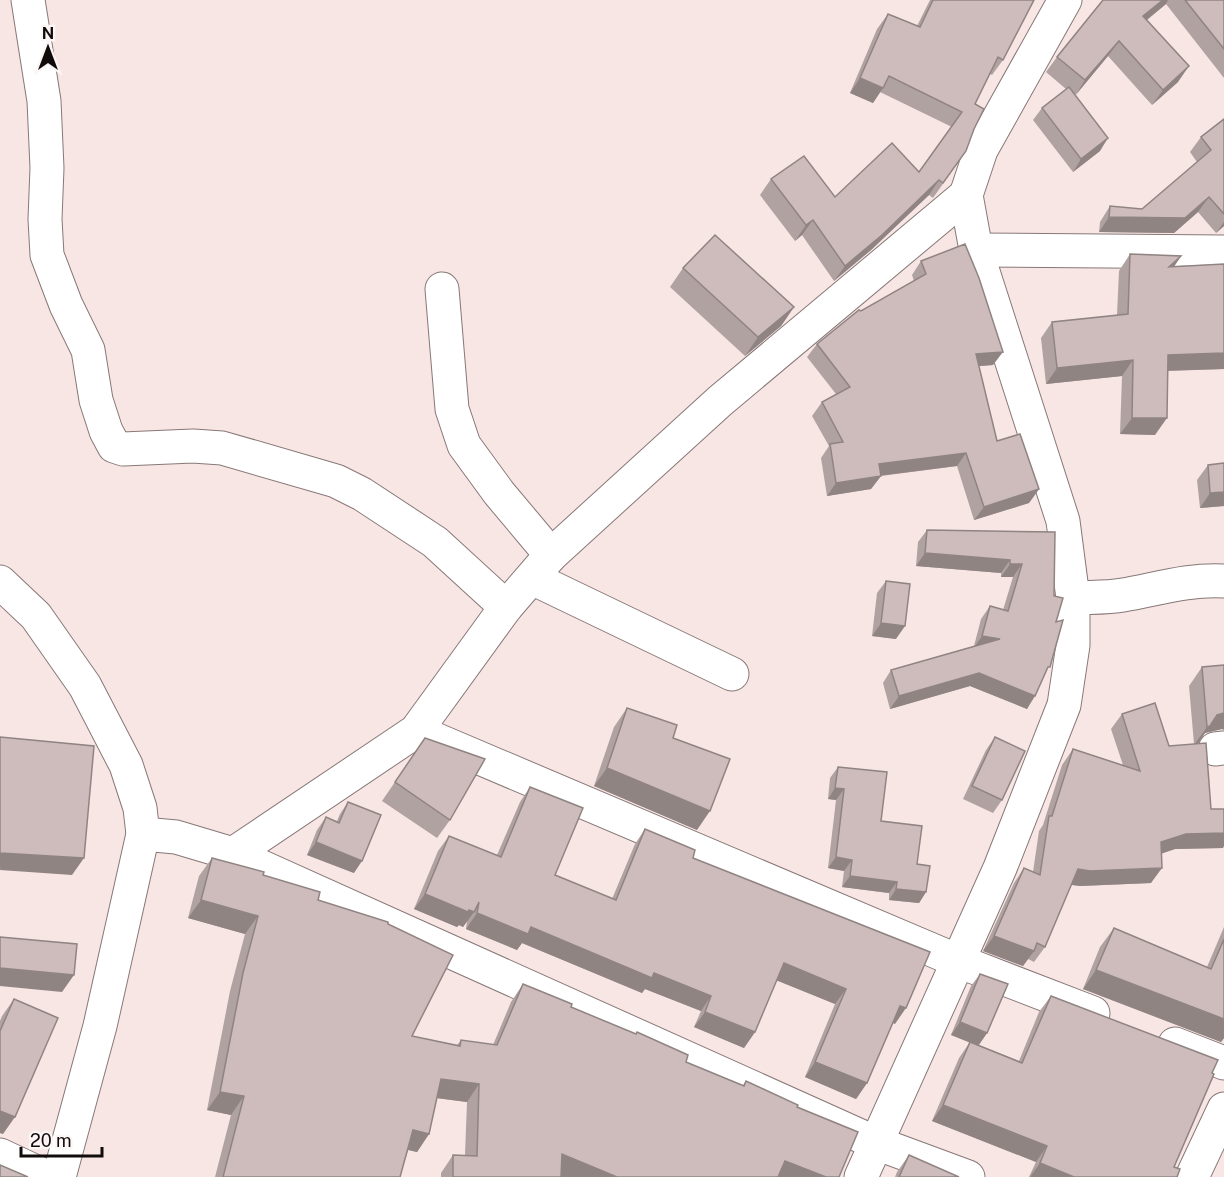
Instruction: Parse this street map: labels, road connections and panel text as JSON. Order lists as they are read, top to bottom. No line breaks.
{"scale_bar":"20 m","north":"top"}
